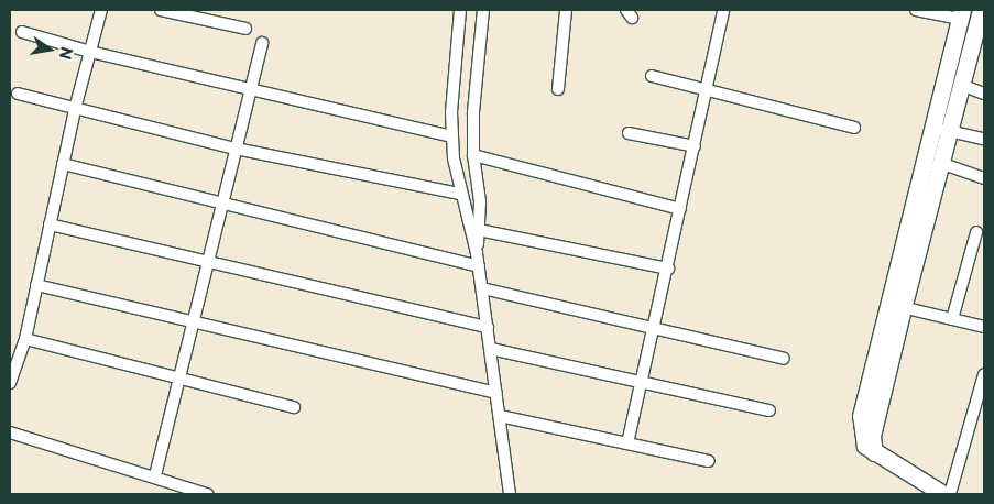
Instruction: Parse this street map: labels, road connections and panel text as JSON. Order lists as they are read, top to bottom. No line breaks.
{"north":"right"}
